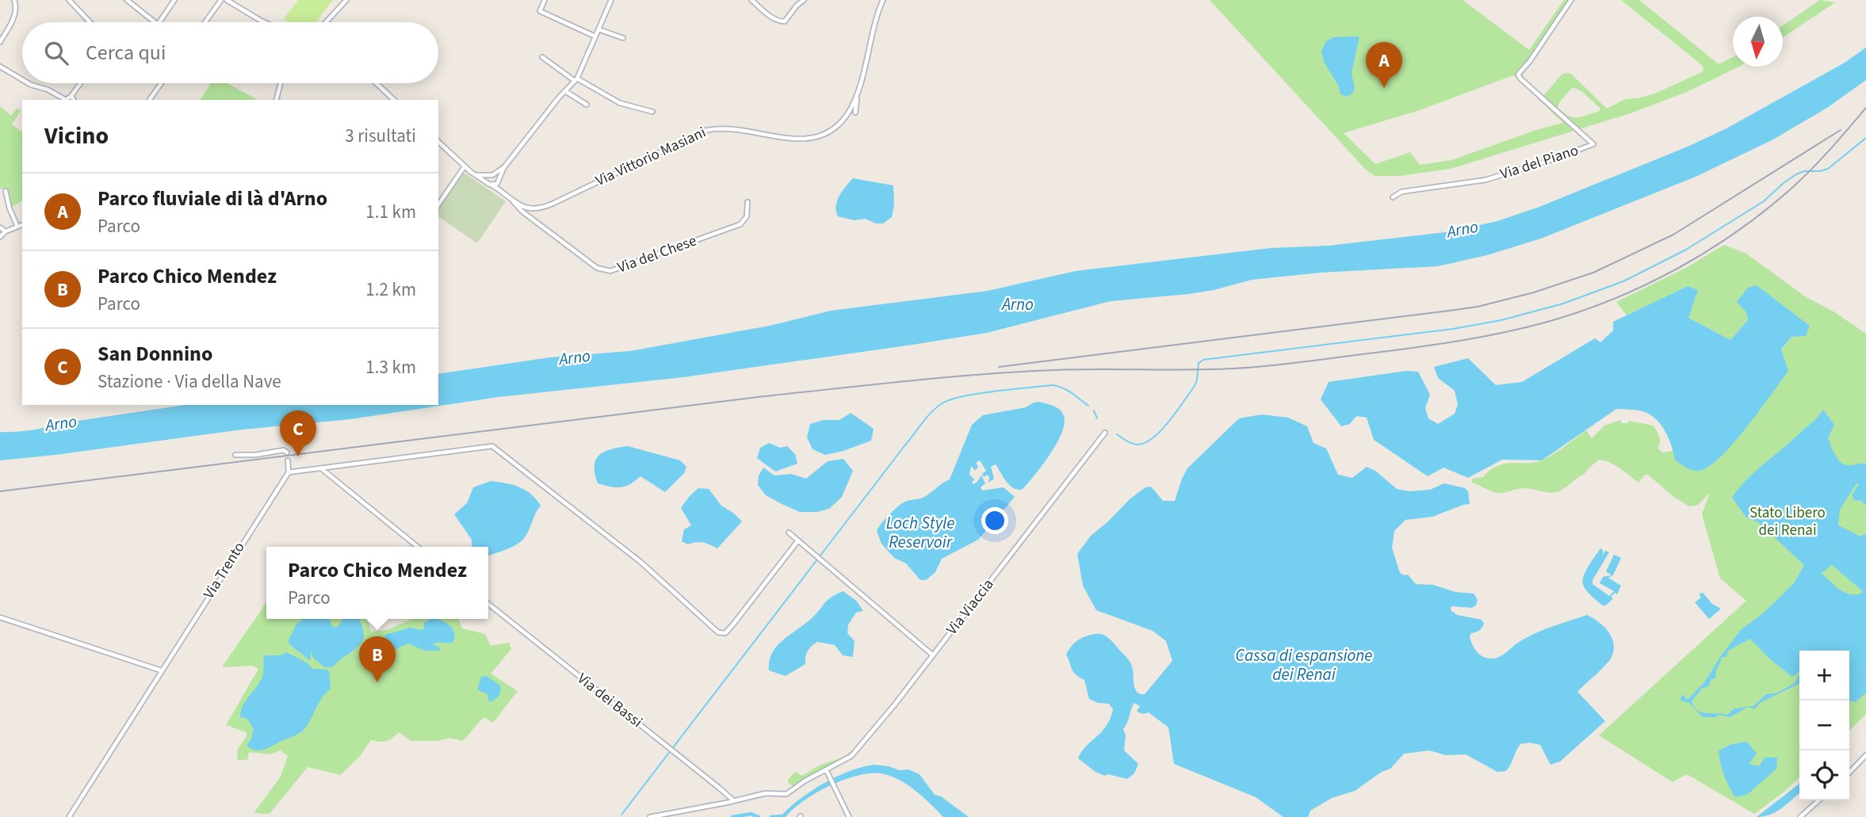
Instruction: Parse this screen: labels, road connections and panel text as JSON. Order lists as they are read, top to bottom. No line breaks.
{"streets":{"street":["Via Vittorio Masiani","Via del Piano","Via del Chese","Via Trento","Via Viaccia","Via dei Bassi"]},"crossings":[["Via Vittorio Masiani","Via del Chese"],["Via Viaccia","Via dei Bassi"]],"water":["Arno","Loch Style Reservoir","Cassa di espansione dei Renai"],"parks":["Stato Libero dei Renai"],"north":"bottom","page":{"search":"Cerca qui","pins":["A","C","B"],"heading":["Vicino","3 risultati"],"list":[{"mark":"A","name":"Parco fluviale di là d'Arno","note":"Parco","value":"1.1 km"},{"mark":"B","name":"Parco Chico Mendez","note":"Parco","value":"1.2 km"},{"mark":"C","name":"San Donnino","note":"Stazione · Via della Nave","value":"1.3 km"}],"popup":["Parco Chico Mendez","Parco"],"map_buttons":["+","−"]}}
